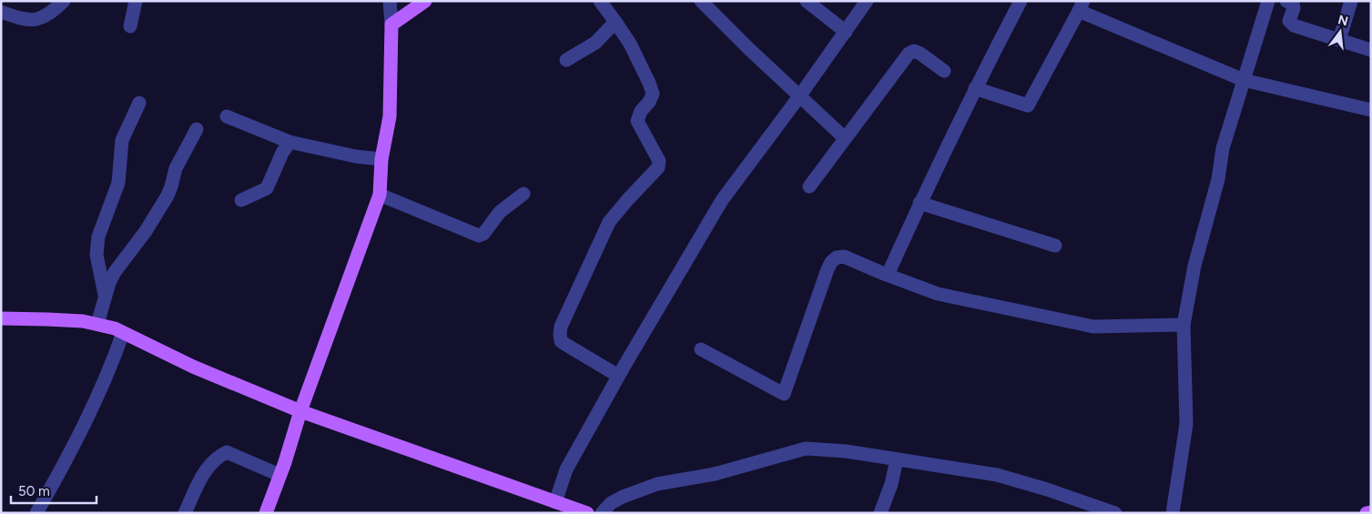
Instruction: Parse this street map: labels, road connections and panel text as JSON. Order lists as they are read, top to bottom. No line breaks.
{"scale_bar":"50 m","north":"top"}
